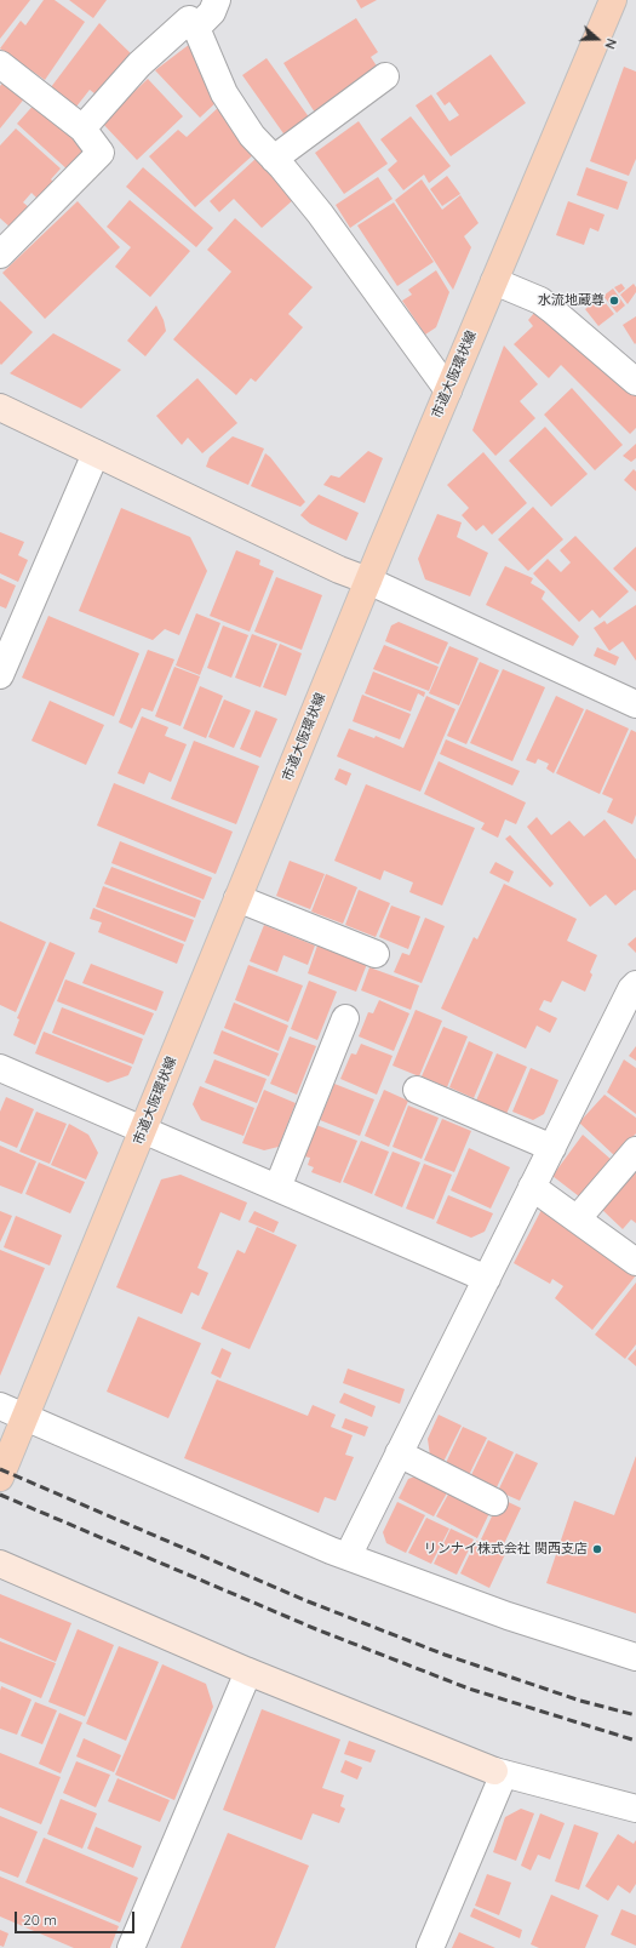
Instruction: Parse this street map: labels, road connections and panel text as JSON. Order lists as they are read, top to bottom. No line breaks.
{"streets":{"main road":["市道大阪環状線"]},"places":["水流地蔵尊","リンナイ株式会社 関西支店"],"scale_bar":"20 m","north":"right"}
